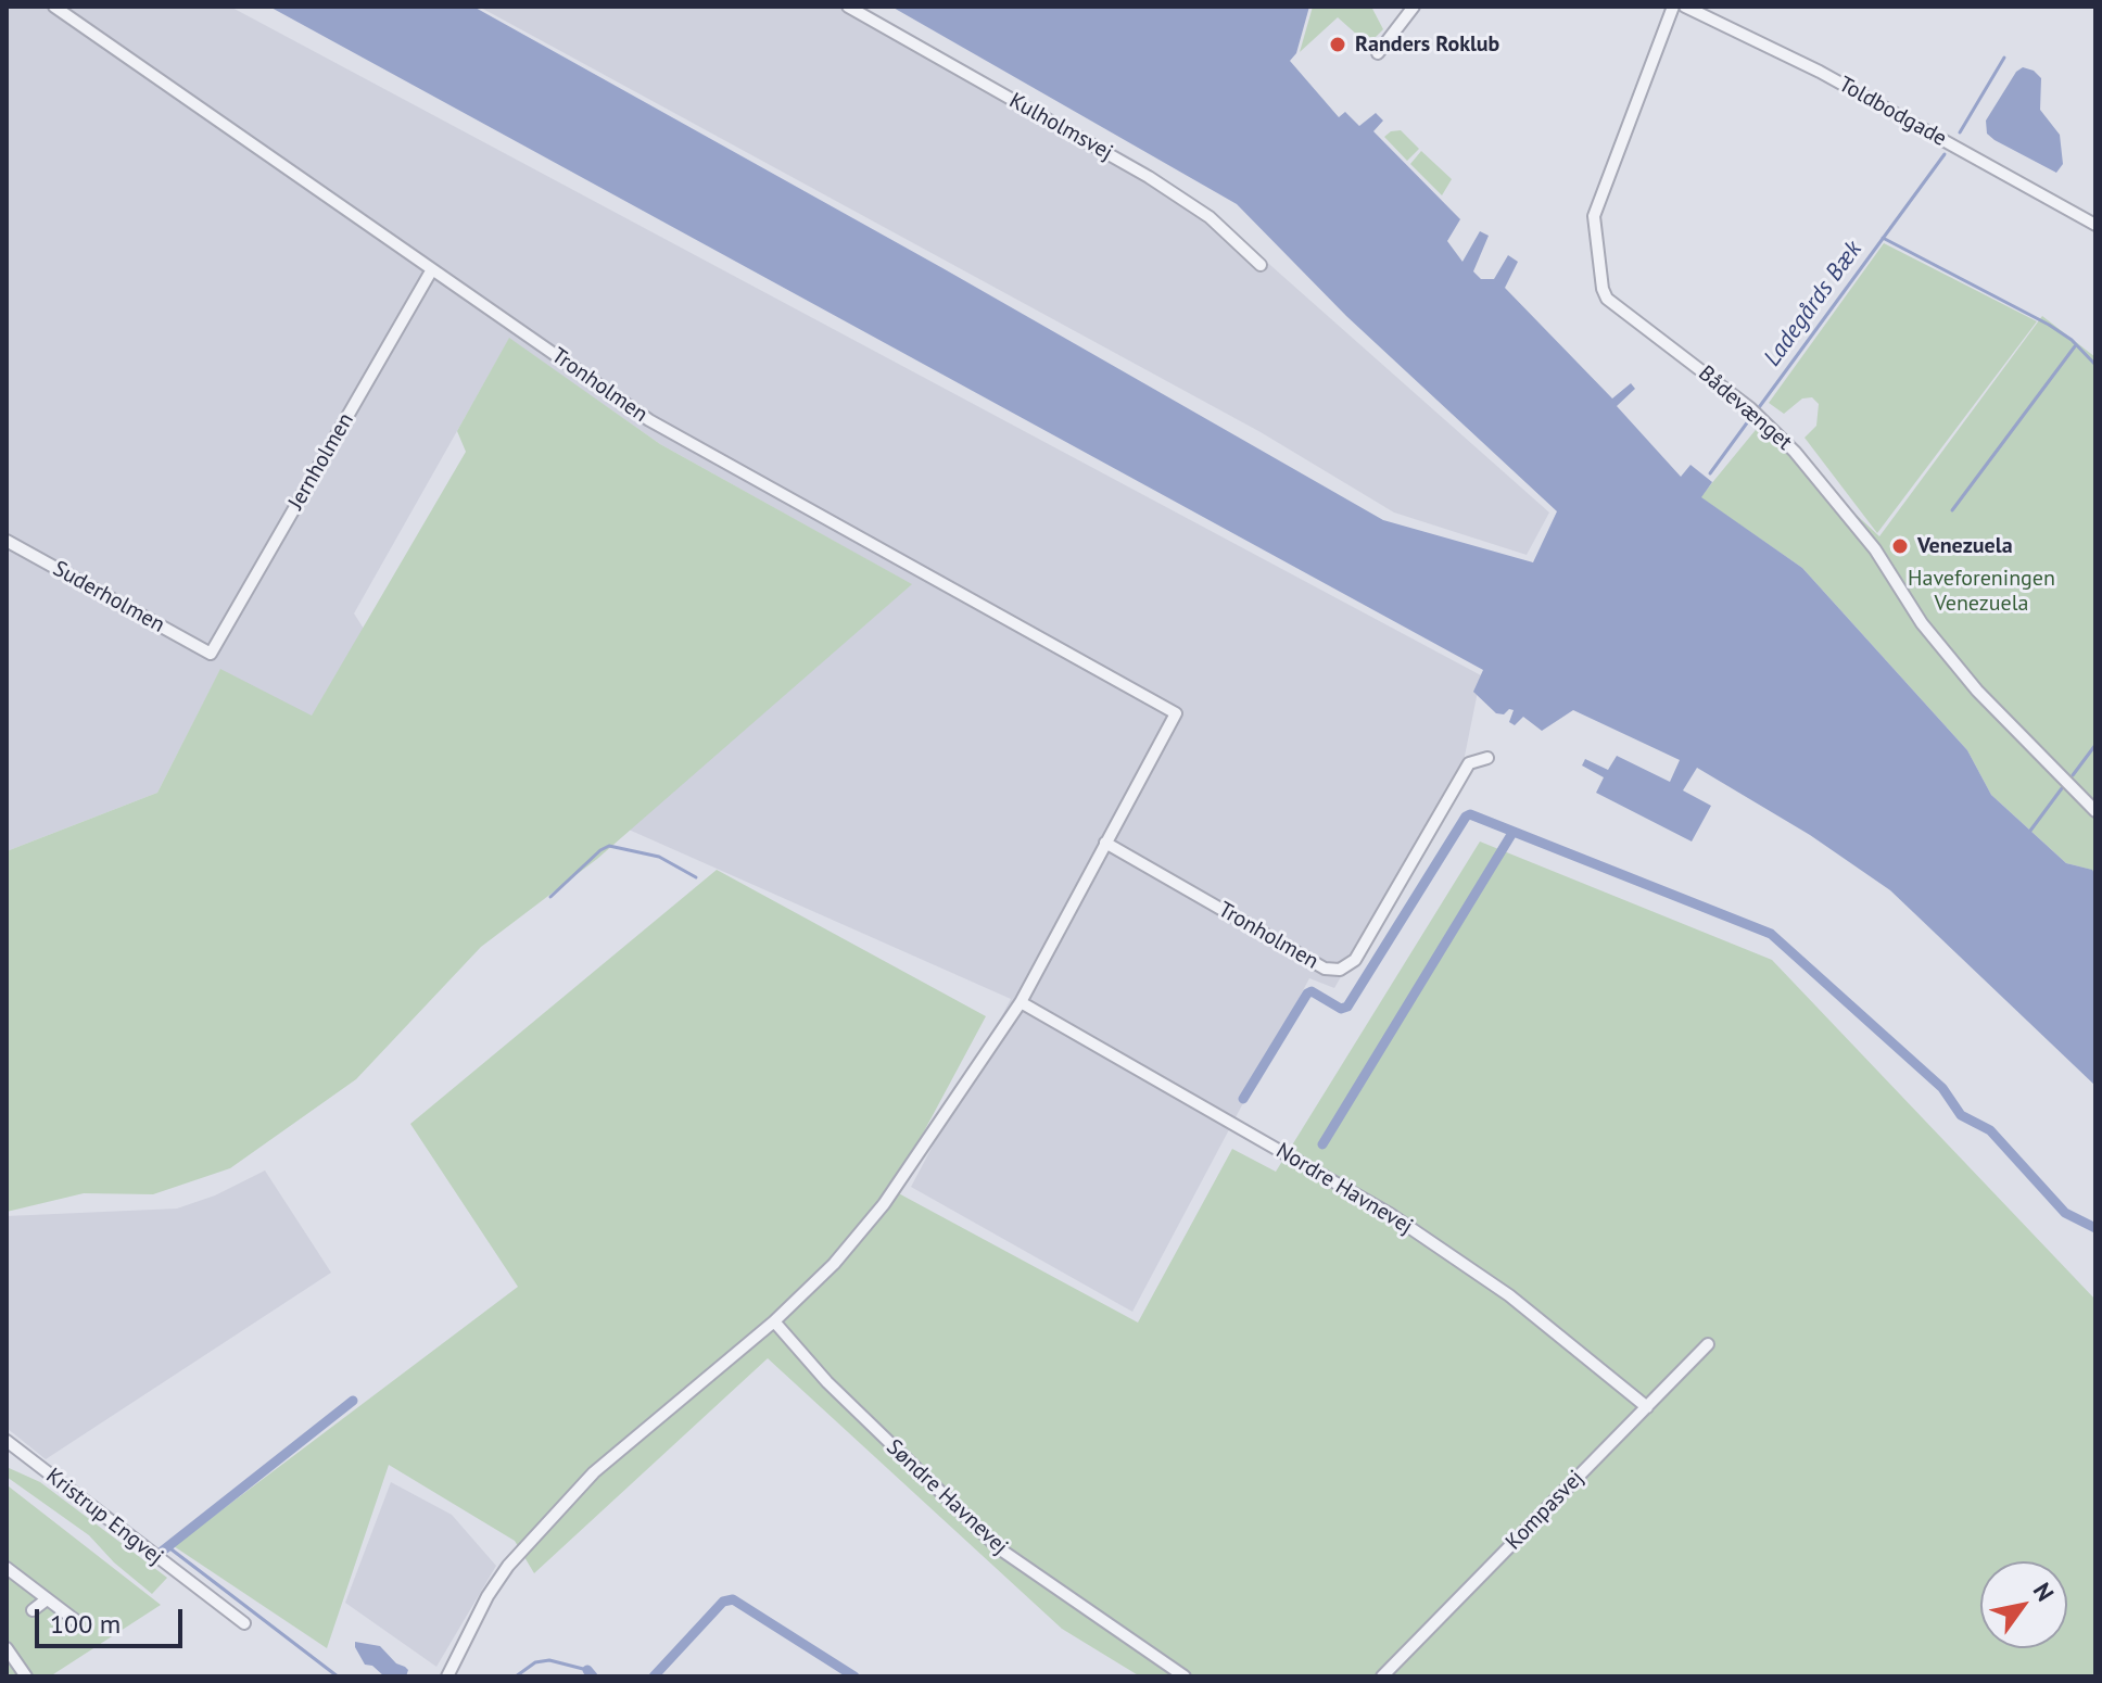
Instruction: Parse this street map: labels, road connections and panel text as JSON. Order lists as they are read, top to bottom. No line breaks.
{"streets":{"street":["Toldbodgade","Kulholmsvej","Tronholmen","Bådevænget","Jernholmen","Suderholmen","Nordre Havnevej","Søndre Havnevej","Kompasvej","Kristrup Engvej"]},"crossings":[["Tronholmen","Jernholmen"],["Jernholmen","Suderholmen"],["Nordre Havnevej","Kompasvej"]],"water":["Ladegårds Bæk"],"parks":["Haveforeningen Venezuela"],"places":["Randers Roklub","Venezuela"],"scale_bar":"100 m","north":"top right"}
